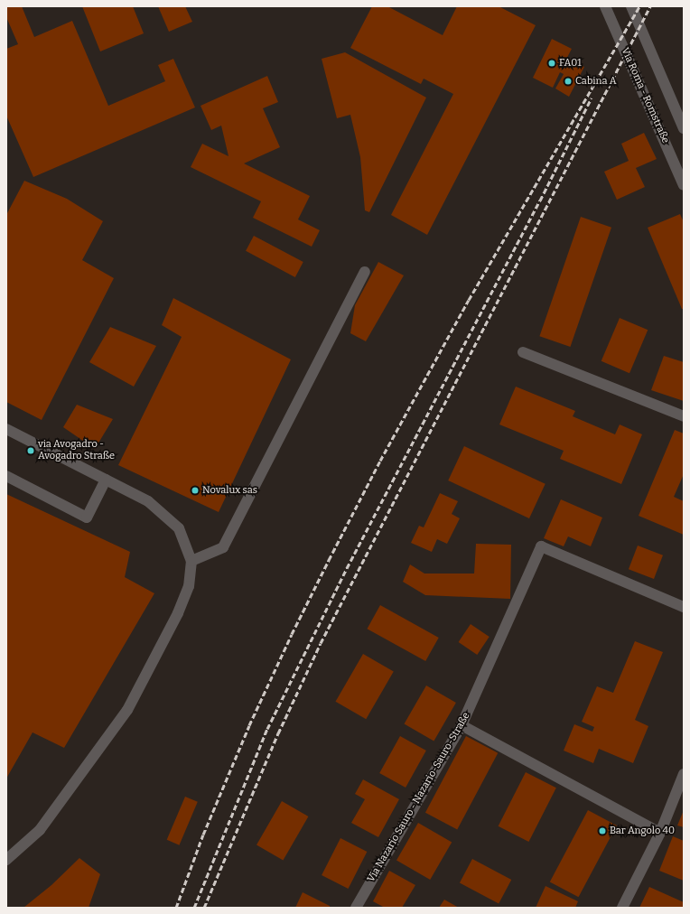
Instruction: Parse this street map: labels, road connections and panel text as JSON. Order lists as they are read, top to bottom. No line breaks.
{"streets":{"street":["Via Roma - Romstraße","Via Nazario Sauro - Nazario-Sauro-Straße"]},"places":["FA01","Cabina A","via Avogadro - Avogadro Straße","Novalux sas","Bar Angolo 40"]}
